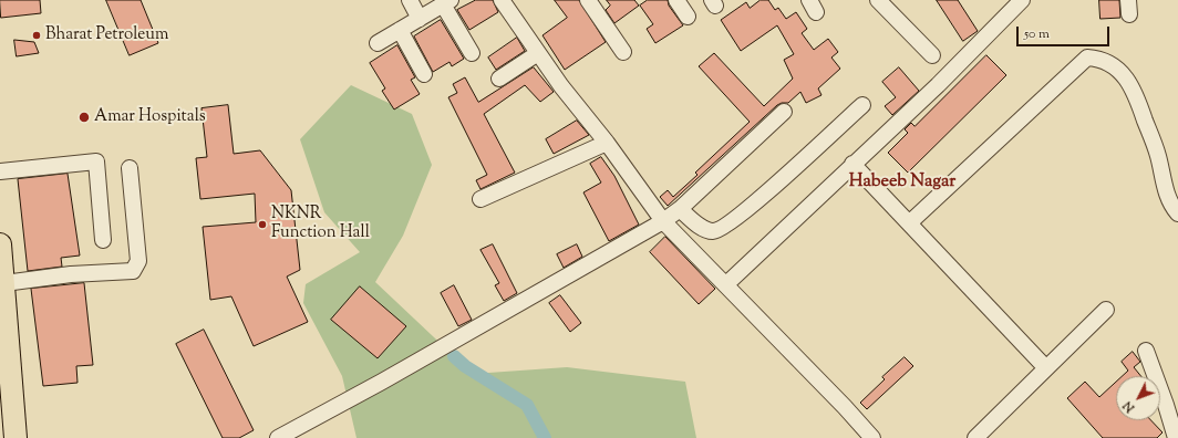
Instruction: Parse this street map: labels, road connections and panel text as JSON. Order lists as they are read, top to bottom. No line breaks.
{"districts":["Habeeb Nagar"],"places":["Bharat Petroleum","Amar Hospitals","NKNR Function Hall"],"scale_bar":"50 m","north":"bottom left"}
